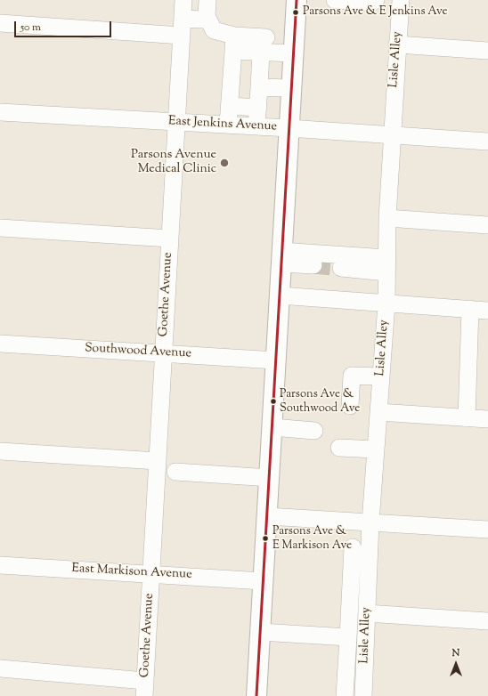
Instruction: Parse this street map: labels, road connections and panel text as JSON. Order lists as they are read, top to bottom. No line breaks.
{"streets":{"street":["Lisle Alley","East Jenkins Avenue","Goethe Avenue","Southwood Avenue","East Markison Avenue"]},"crossings":[["Lisle Alley","East Jenkins Avenue"],["East Jenkins Avenue","Goethe Avenue"],["Goethe Avenue","Southwood Avenue"],["Goethe Avenue","East Markison Avenue"]],"places":["Parsons Ave & E Jenkins Ave","Parsons Avenue Medical Clinic","Parsons Ave & Southwood Ave","Parsons Ave & E Markison Ave"],"scale_bar":"50 m","north":"top"}
